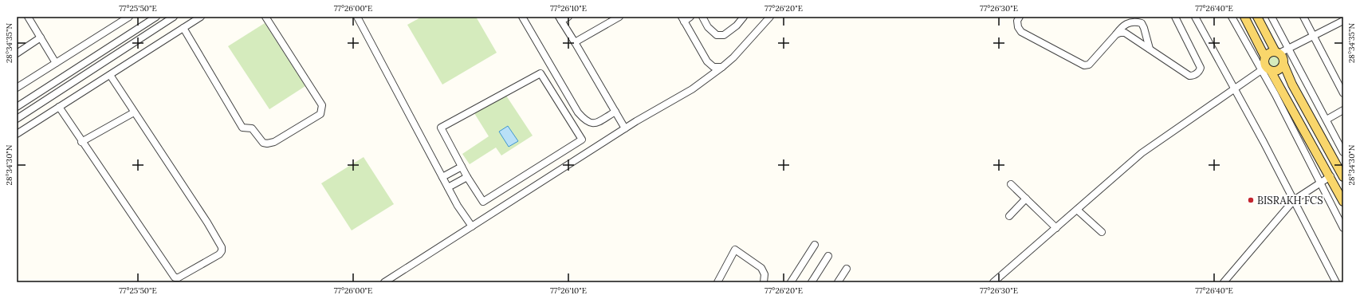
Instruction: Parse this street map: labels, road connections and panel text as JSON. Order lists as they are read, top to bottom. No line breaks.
{"places":["BISRAKH FCS"],"coordinates":["77°25'50\"E","77°26'00\"E","77°26'10\"E","77°26'20\"E","77°26'30\"E","77°26'40\"E","28°34'35\"N","28°34'30\"N"]}
